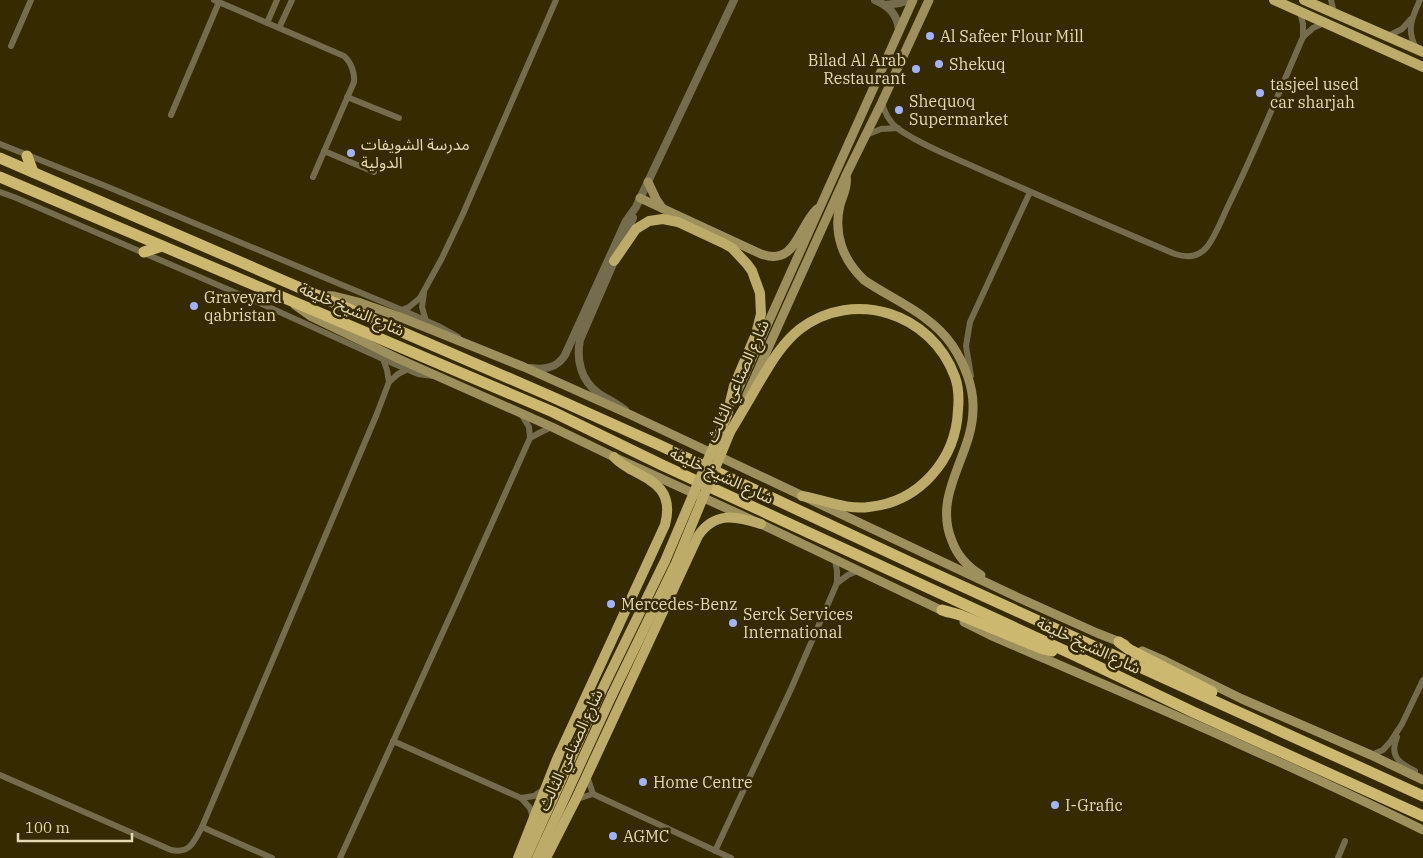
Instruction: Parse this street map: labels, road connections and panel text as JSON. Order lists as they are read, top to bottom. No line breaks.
{"streets":{"highway":["شارع الشيخ خليفة"],"main road":["شارع الصناعي الثالث"]},"places":["Al Safeer Flour Mill","Shekuq","Bilad Al Arab Restaurant","tasjeel used car sharjah","Shequoq Supermarket","مدرسة الشويفات الدولية","Graveyard qabristan","Mercedes-Benz","Serck Services International","Home Centre","I-Grafic","AGMC"],"scale_bar":"100 m"}
